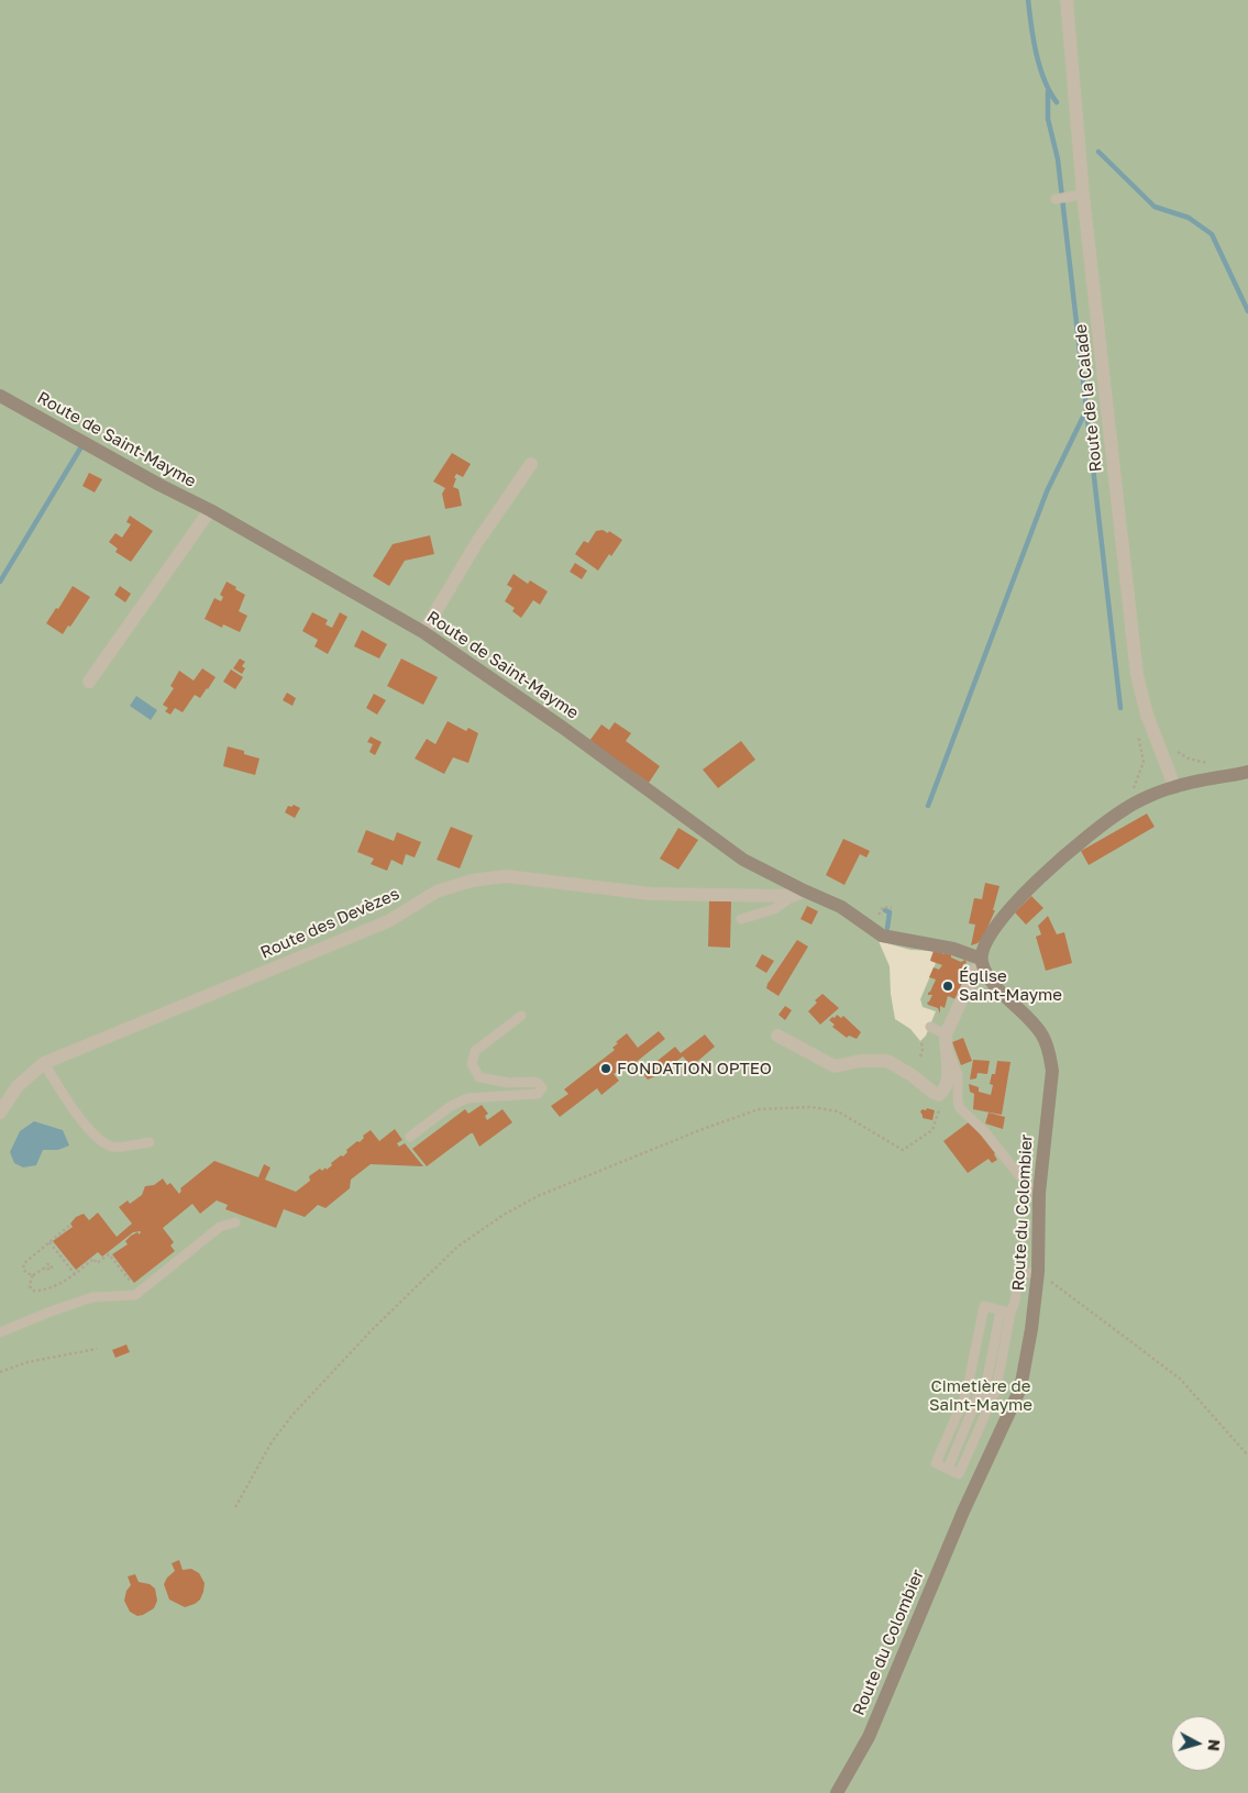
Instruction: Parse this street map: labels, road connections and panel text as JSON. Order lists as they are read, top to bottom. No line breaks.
{"streets":{"street":["Route de la Calade","Route de Saint-Mayme","Route des Devèzes","Route du Colombier"]},"crossings":[["Route de Saint-Mayme","Route des Devèzes"],["Route de Saint-Mayme","Route du Colombier"]],"parks":["Cimetière de Saint-Mayme"],"places":["Église Saint-Mayme","FONDATION OPTEO"],"north":"right"}
